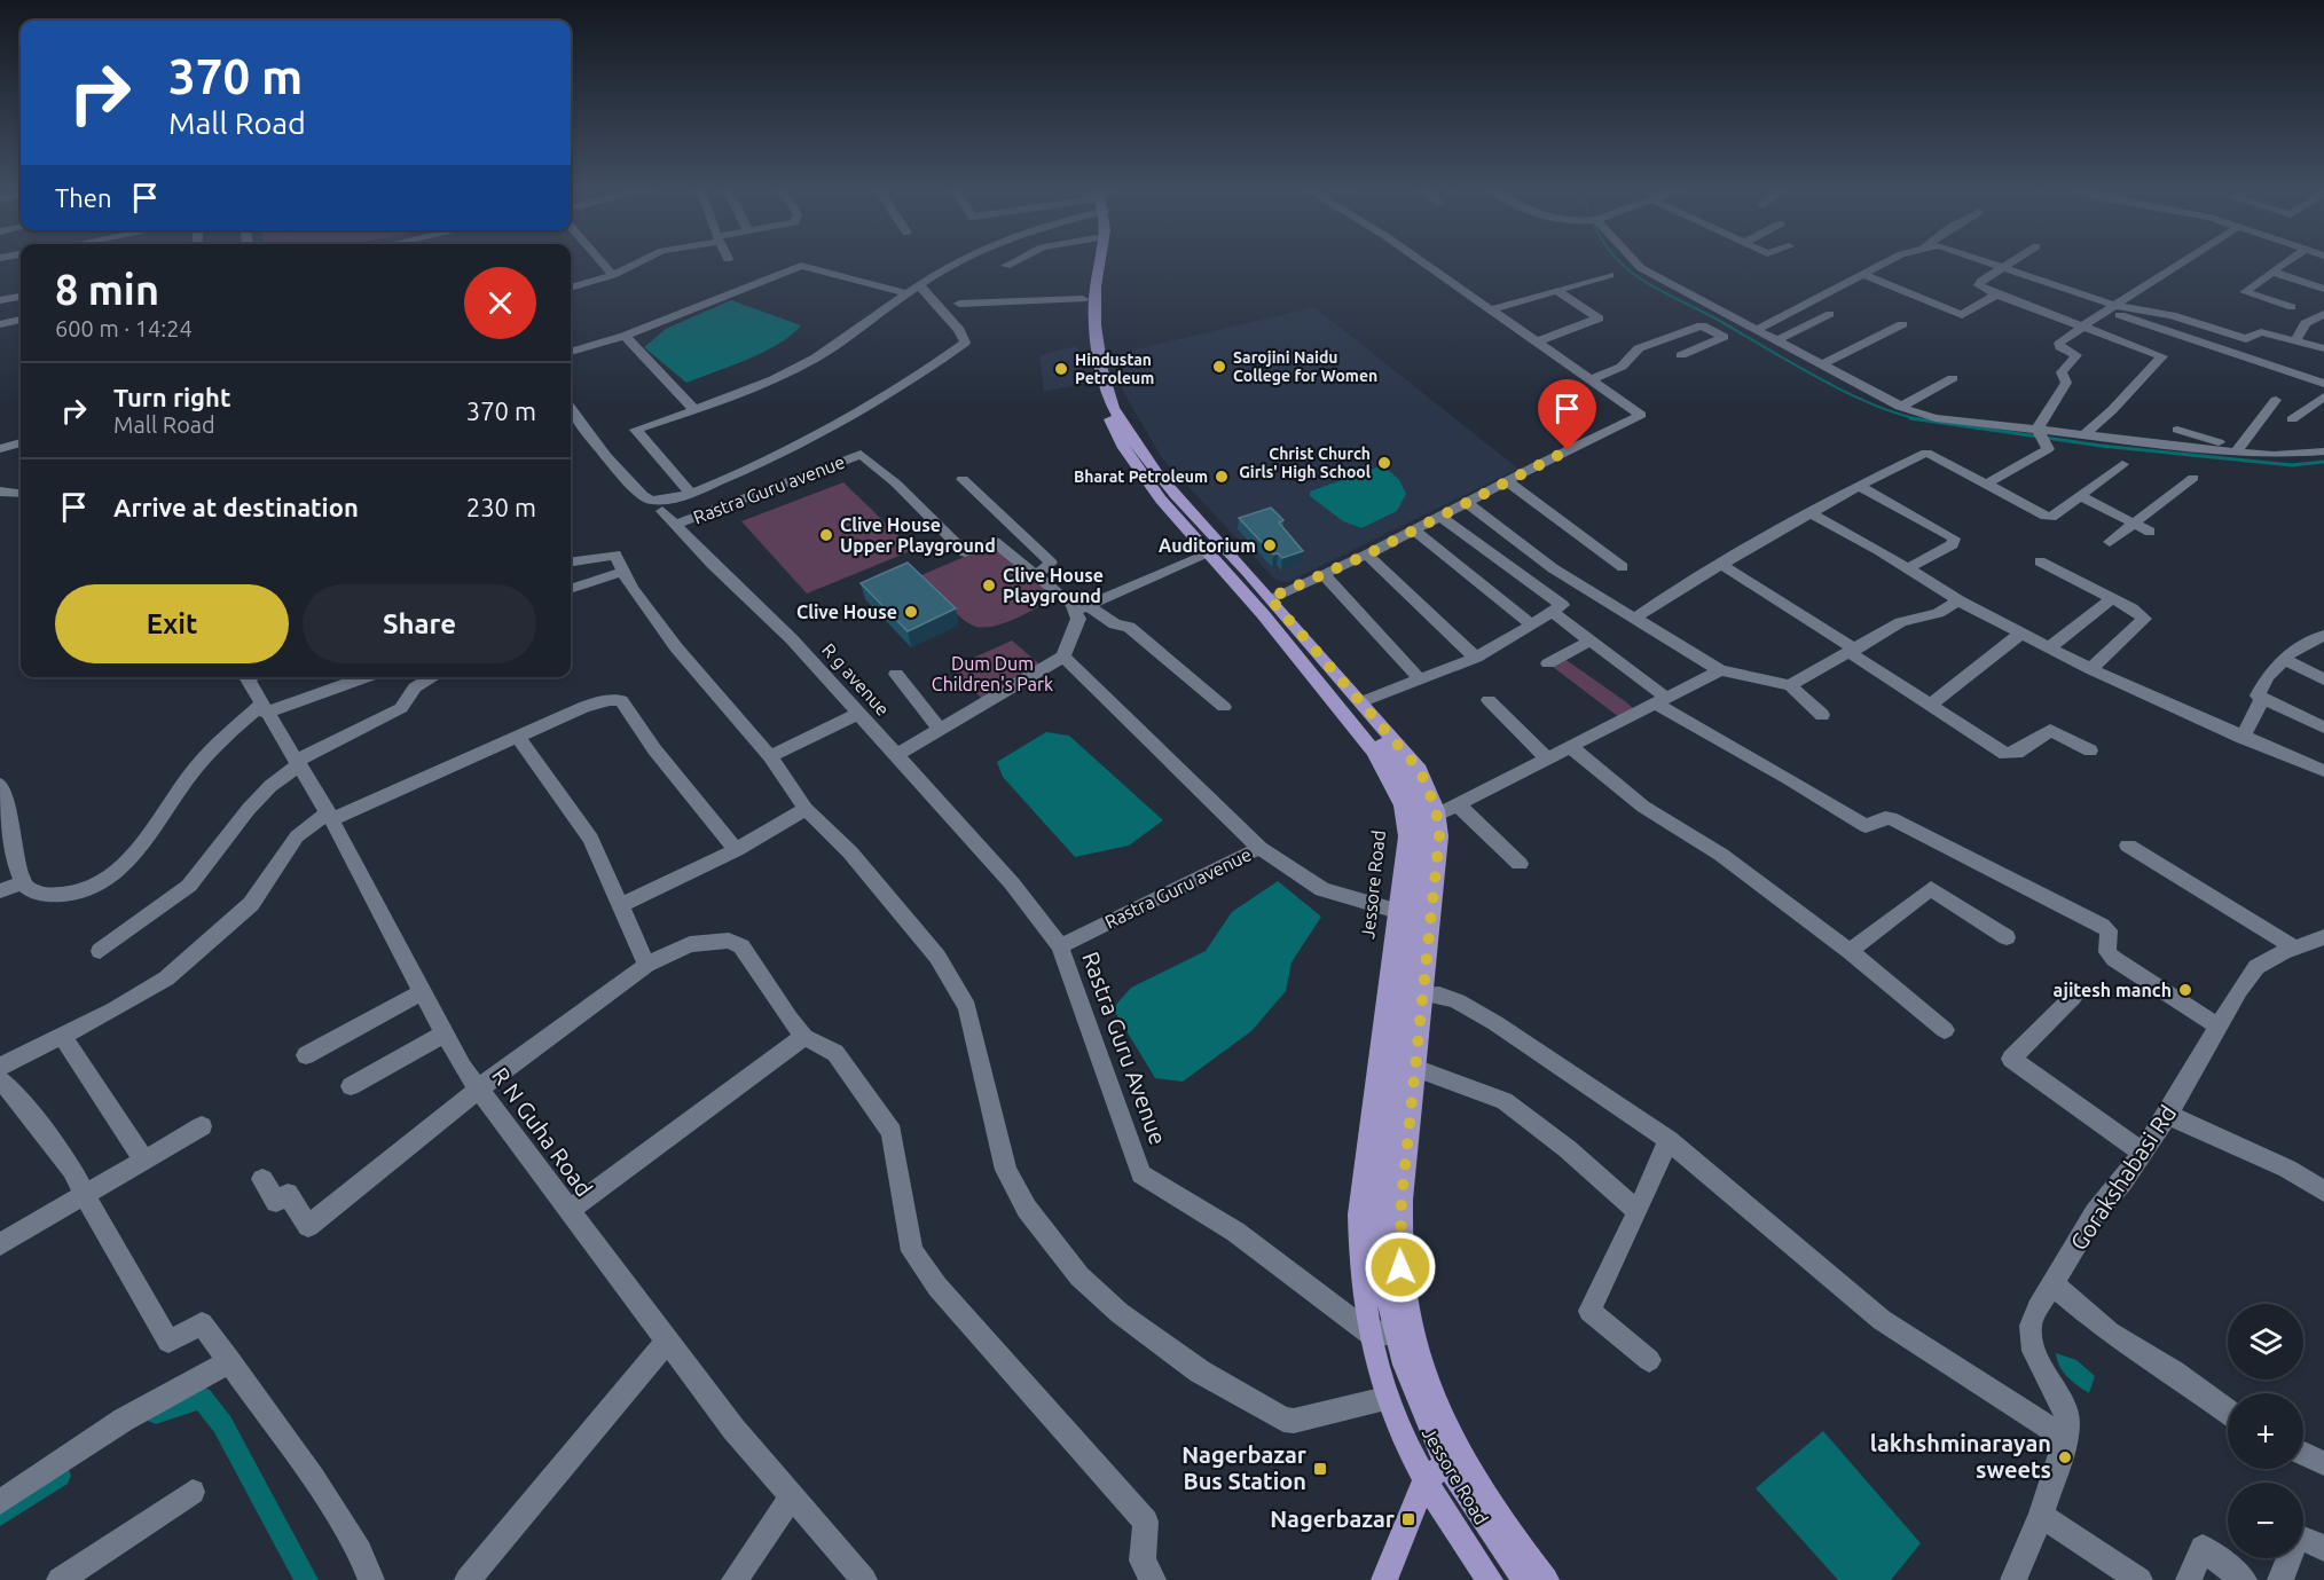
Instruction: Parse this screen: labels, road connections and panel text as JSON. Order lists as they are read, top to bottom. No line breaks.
{"streets":{"main road":["Jessore Road"],"street":["Rastra Guru avenue","R g avenue","Rastra Guru Avenue","R N Guha Road","Gorakshabasi Rd"]},"crossings":[["Rastra Guru avenue","R g avenue"],["Rastra Guru avenue","Jessore Road"],["Rastra Guru avenue","Rastra Guru Avenue"],["R g avenue","Rastra Guru Avenue"],["Jessore Road","Rastra Guru Avenue"]],"parks":["Dum Dum Children's Park"],"places":{"other":["Sarojini Naidu College for Women","Hindustan Petroleum","Christ Church Girls' High School","Bharat Petroleum","Clive House Upper Playground","Auditorium","Clive House Playground","Clive House","ajitesh manch","lakhshminarayan sweets"],"transit":["Nagerbazar Bus Station","Nagerbazar"]},"page":{"turn":["370 m","Mall Road"],"then":"Then","heading":["8 min","600 m · 14:24"],"list":[{"name":"Turn right","note":"Mall Road","value":"370 m"},{"name":"Arrive at destination","value":"230 m"}],"buttons":["Exit","Share"],"map_buttons":["+","−"]}}
